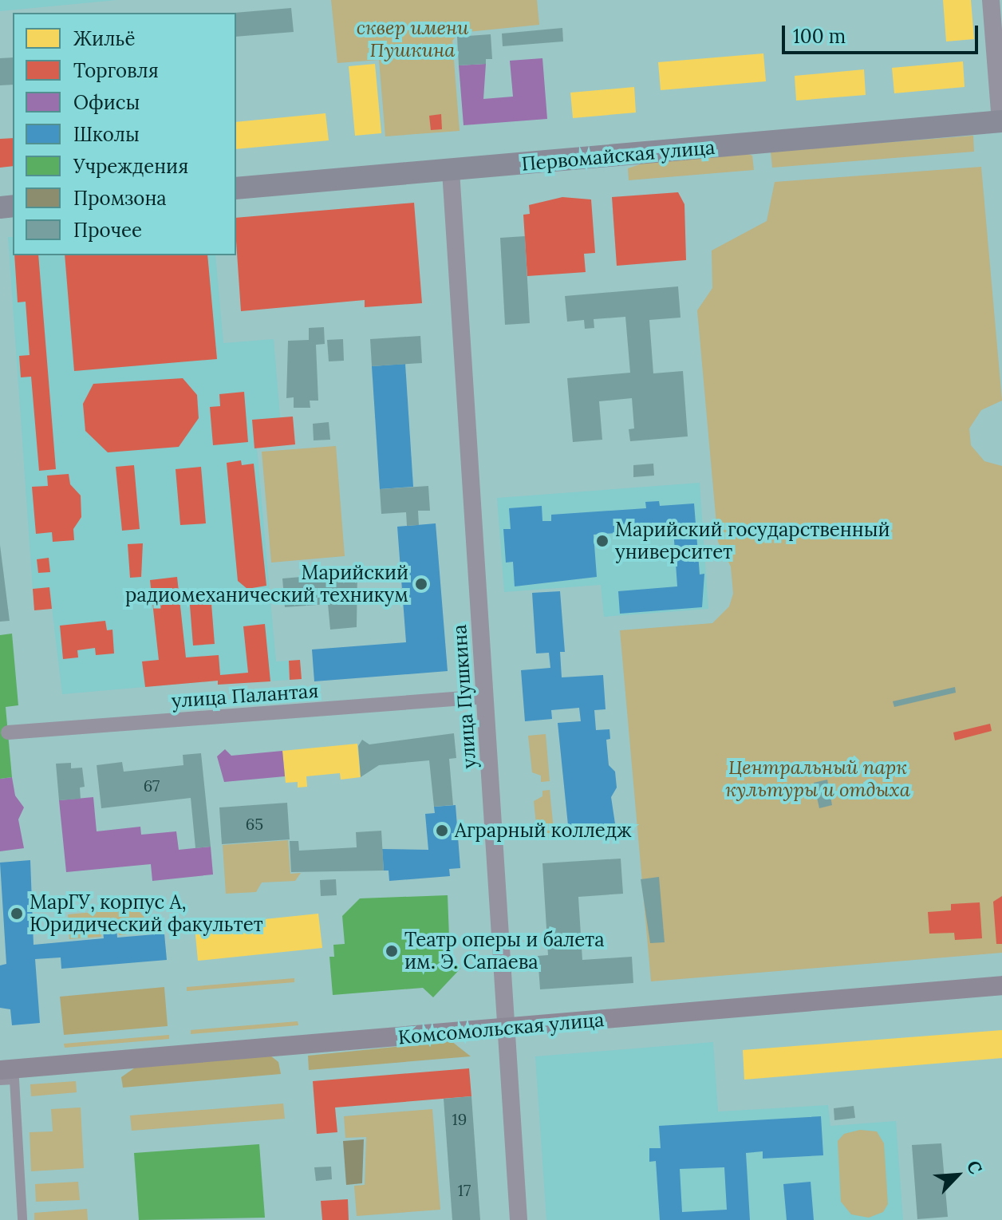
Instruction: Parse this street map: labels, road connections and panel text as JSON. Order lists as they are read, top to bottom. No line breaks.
{"streets":{"main road":["Первомайская улица","Комсомольская улица"],"street":["улица Палантая","улица Пушкина"]},"crossings":[["Первомайская улица","улица Пушкина"],["улица Палантая","улица Пушкина"],["улица Пушкина","Комсомольская улица"]],"parks":["сквер имени Пушкина","Центральный парк культуры и отдыха"],"places":["Марийский государственный университет","Марийский радиомеханический техникум","Аграрный колледж","МарГУ, корпус А, Юридический факультет","Театр оперы и балета им. Э. Сапаева"],"house_numbers":["67","65","19","17"],"legend":["Жильё","Торговля","Офисы","Школы","Учреждения","Промзона","Прочее"],"scale_bar":"100 m","north":"top right"}
